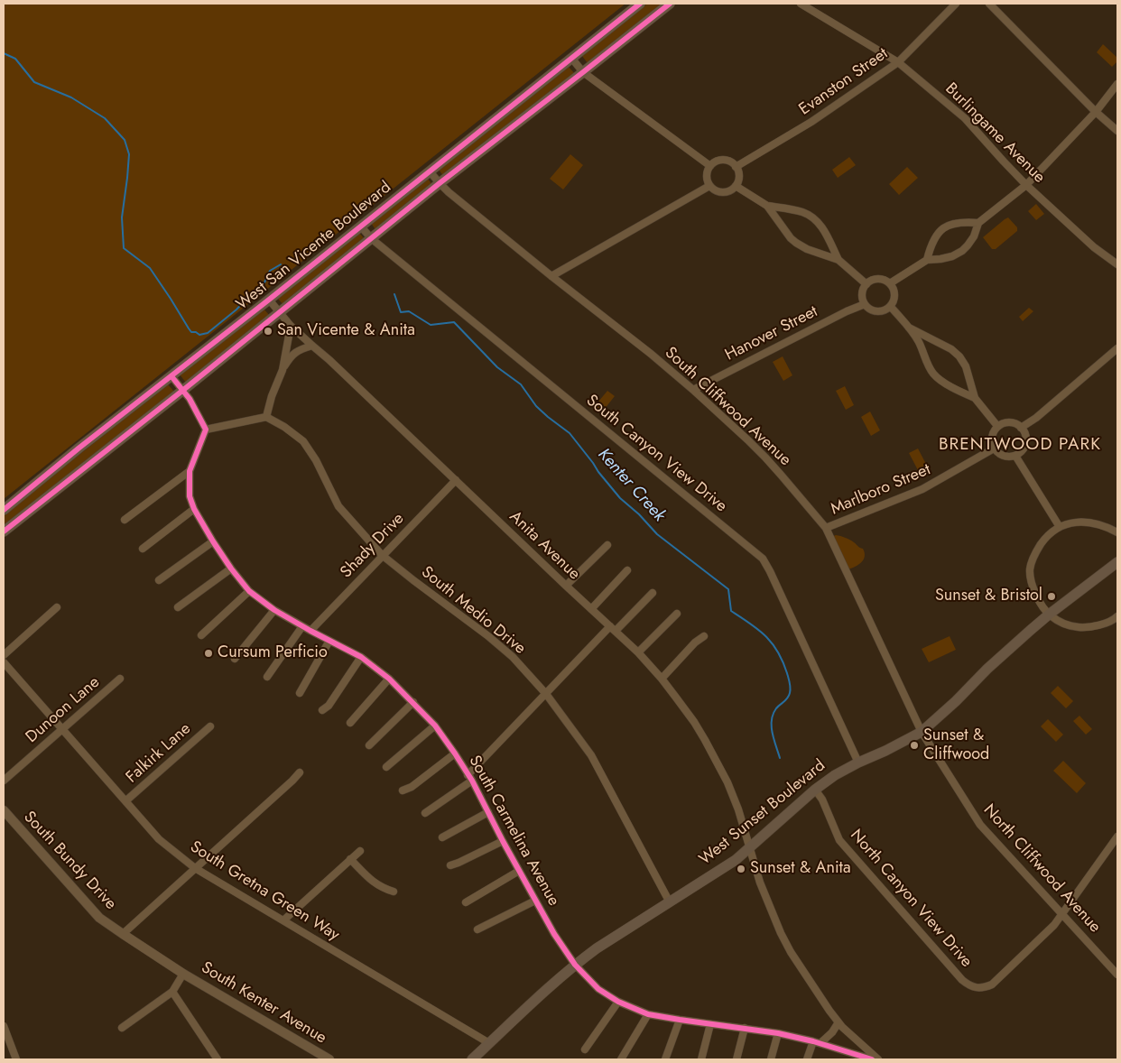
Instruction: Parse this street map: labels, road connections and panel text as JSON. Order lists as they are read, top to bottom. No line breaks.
{"streets":{"main road":["West San Vicente Boulevard","West Sunset Boulevard"],"street":["Evanston Street","Burlingame Avenue","Hanover Street","South Cliffwood Avenue","South Canyon View Drive","Marlboro Street","Shady Drive","Anita Avenue","South Medio Drive","Dunoon Lane","Falkirk Lane","South Carmelina Avenue","South Bundy Drive","North Cliffwood Avenue","South Gretna Green Way","North Canyon View Drive","South Kenter Avenue"]},"crossings":[["Evanston Street","Burlingame Avenue"],["West San Vicente Boulevard","South Cliffwood Avenue"],["West San Vicente Boulevard","South Canyon View Drive"],["West San Vicente Boulevard","Anita Avenue"],["Hanover Street","South Cliffwood Avenue"],["South Cliffwood Avenue","Marlboro Street"],["South Cliffwood Avenue","West Sunset Boulevard"],["South Cliffwood Avenue","North Cliffwood Avenue"],["South Canyon View Drive","West Sunset Boulevard"],["Shady Drive","Anita Avenue"],["Shady Drive","South Medio Drive"],["Shady Drive","South Carmelina Avenue"],["Anita Avenue","West Sunset Boulevard"],["South Medio Drive","West Sunset Boulevard"],["Dunoon Lane","South Gretna Green Way"],["Falkirk Lane","South Gretna Green Way"],["West Sunset Boulevard","South Carmelina Avenue"],["West Sunset Boulevard","North Cliffwood Avenue"],["West Sunset Boulevard","South Gretna Green Way"],["West Sunset Boulevard","North Canyon View Drive"],["South Bundy Drive","South Kenter Avenue"],["North Cliffwood Avenue","North Canyon View Drive"]],"districts":["BRENTWOOD PARK"],"water":["Kenter Creek"],"places":["San Vicente & Anita","Sunset & Bristol","Cursum Perficio","Sunset & Cliffwood","Sunset & Anita"]}
